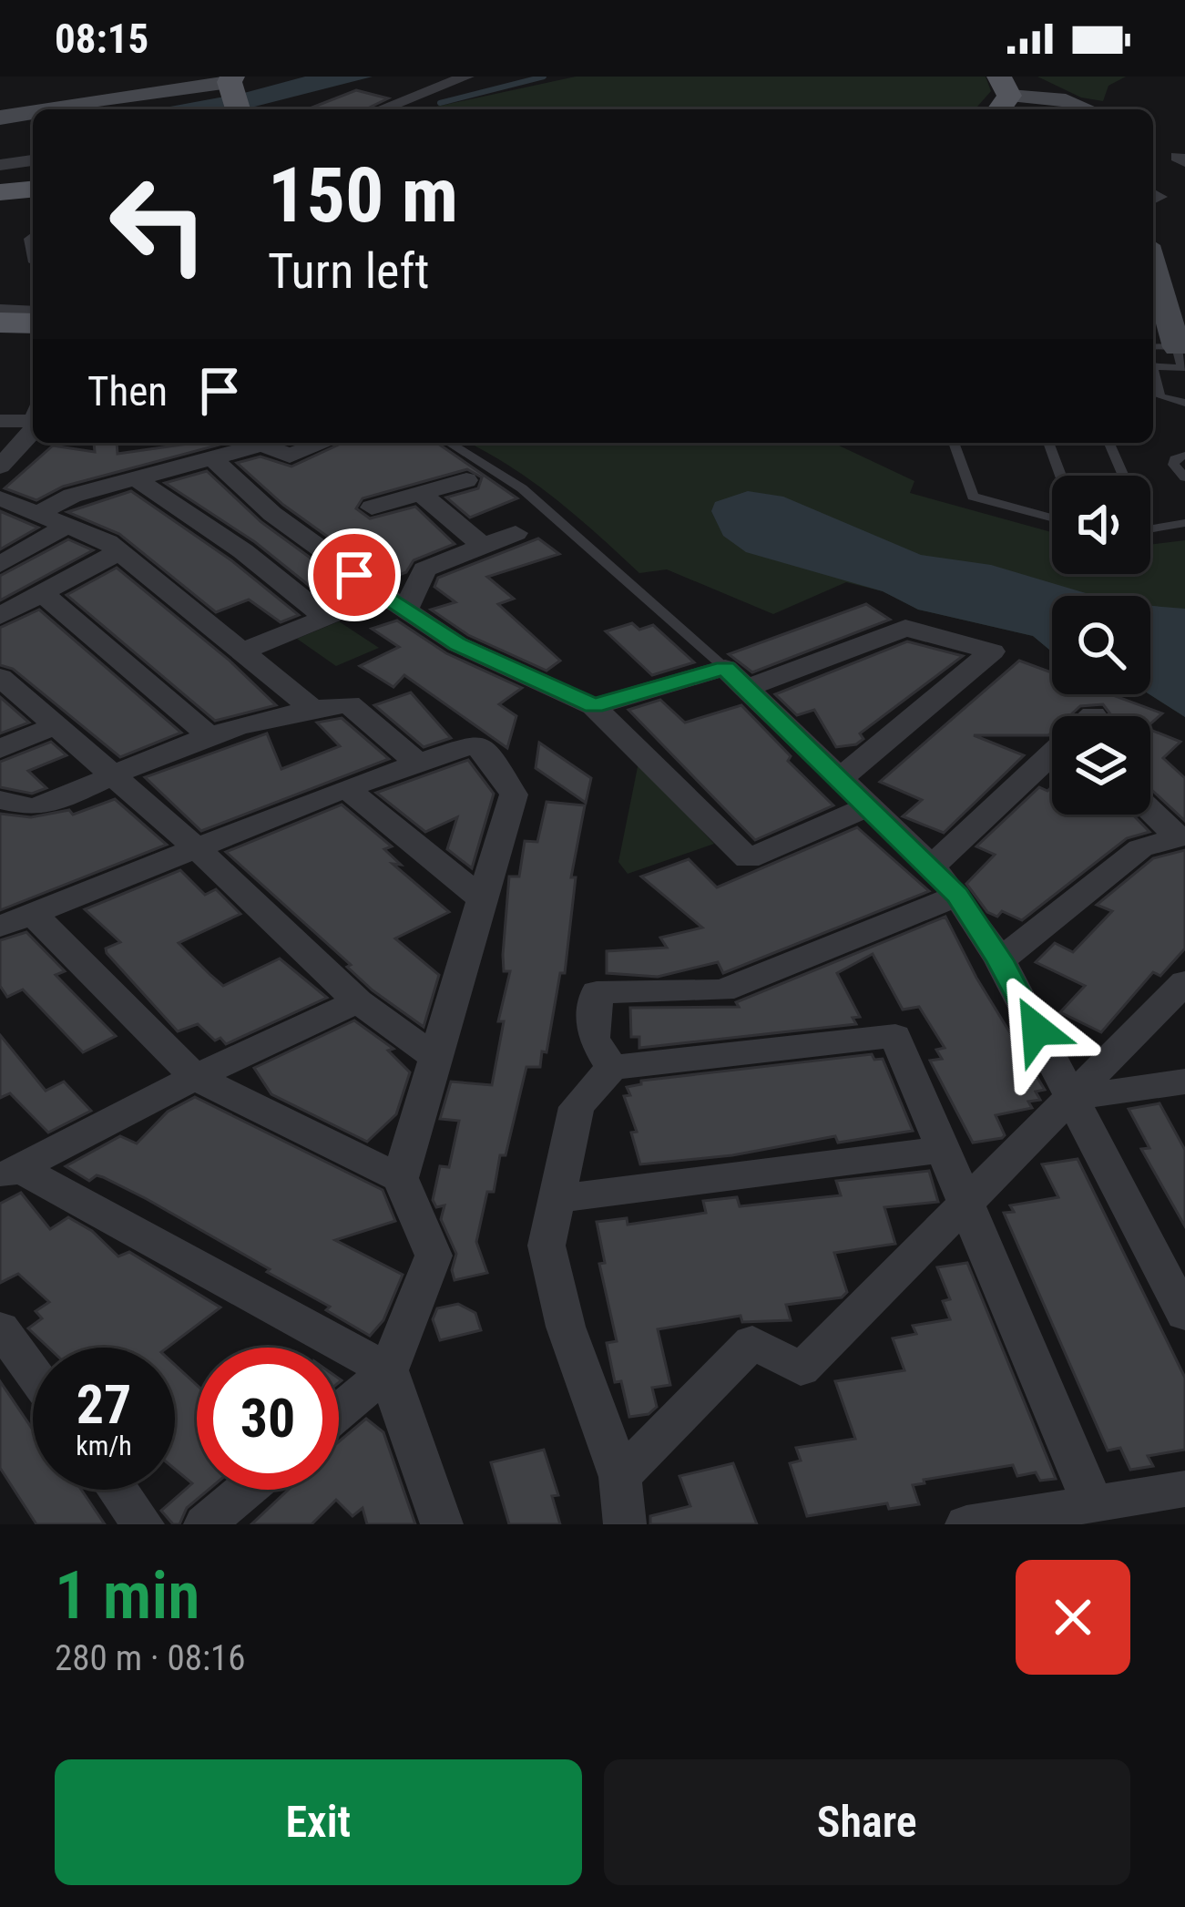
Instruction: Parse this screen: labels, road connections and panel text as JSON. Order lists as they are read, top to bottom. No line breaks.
{"page":{"status":"08:15","turn":["150 m","Turn left"],"then":"Then","speed":"27 km/h","limit":"30","heading":["1 min","280 m · 08:16"],"buttons":["Exit","Share"]}}
